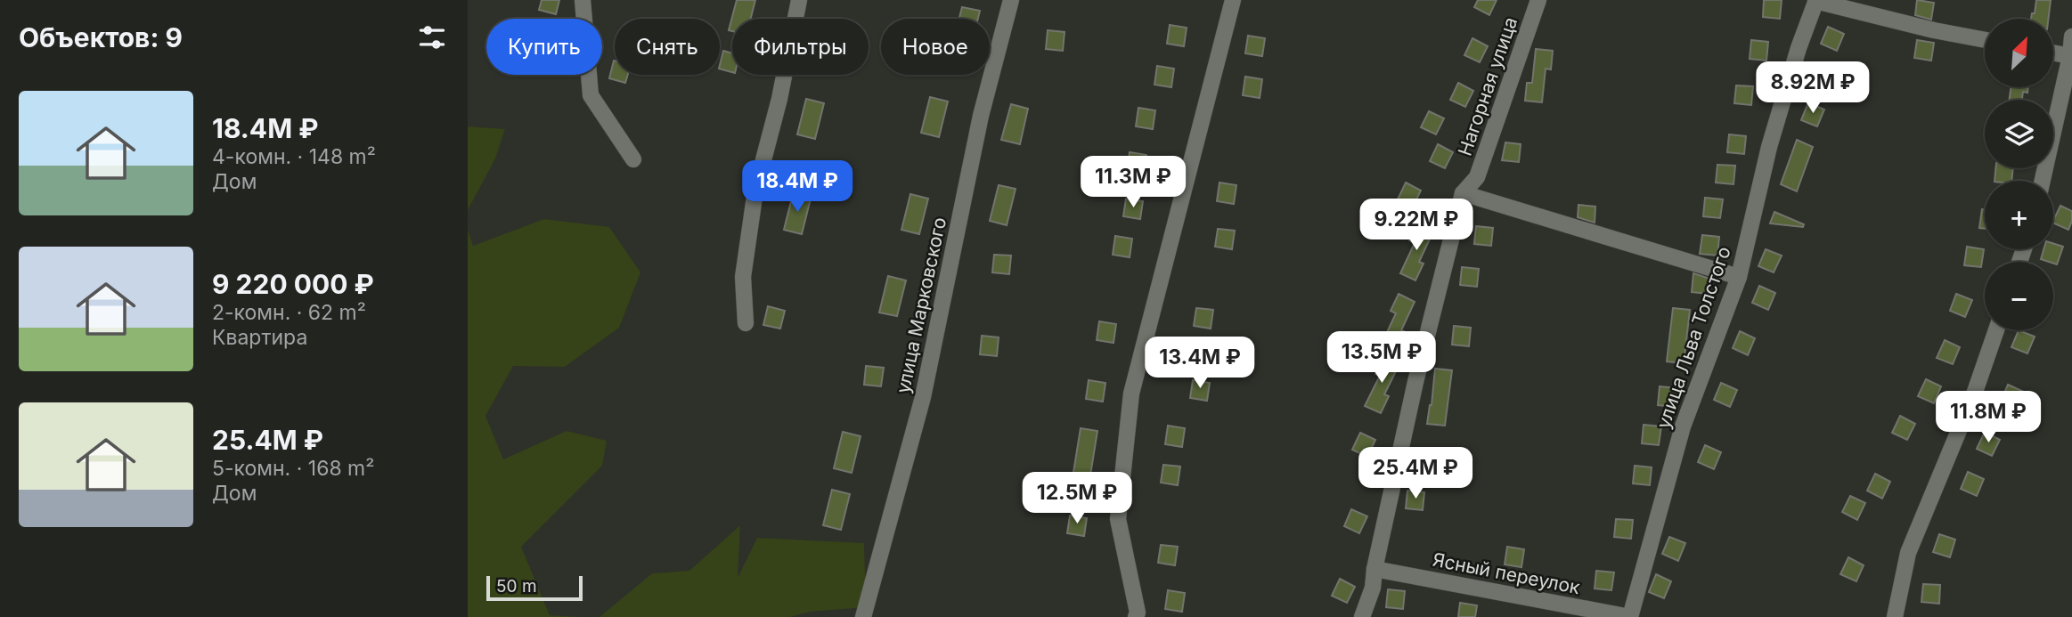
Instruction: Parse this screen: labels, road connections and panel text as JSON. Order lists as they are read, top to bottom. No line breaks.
{"streets":{"street":["Нагорная улица","улица Марковского","улица Льва Толстого","Ясный переулок"]},"crossings":[["Нагорная улица","Ясный переулок"],["улица Льва Толстого","Ясный переулок"]],"scale_bar":"50 m","north":"top right","page":{"heading":"Объектов: 9","map_buttons":["+","−"],"chip":["Купить","Снять","Фильтры","Новое"],"price":["8.92M ₽","11.3M ₽","18.4M ₽","9.22M ₽","13.5M ₽","13.4M ₽","11.8M ₽","25.4M ₽","12.5M ₽"],"list":[{"name":"18.4M ₽","note":"4-комн. · 148 m² · Дом"},{"name":"9 220 000 ₽","note":"2-комн. · 62 m² · Квартира"},{"name":"25.4M ₽","note":"5-комн. · 168 m² · Дом"}],"scale":"50 m"}}
